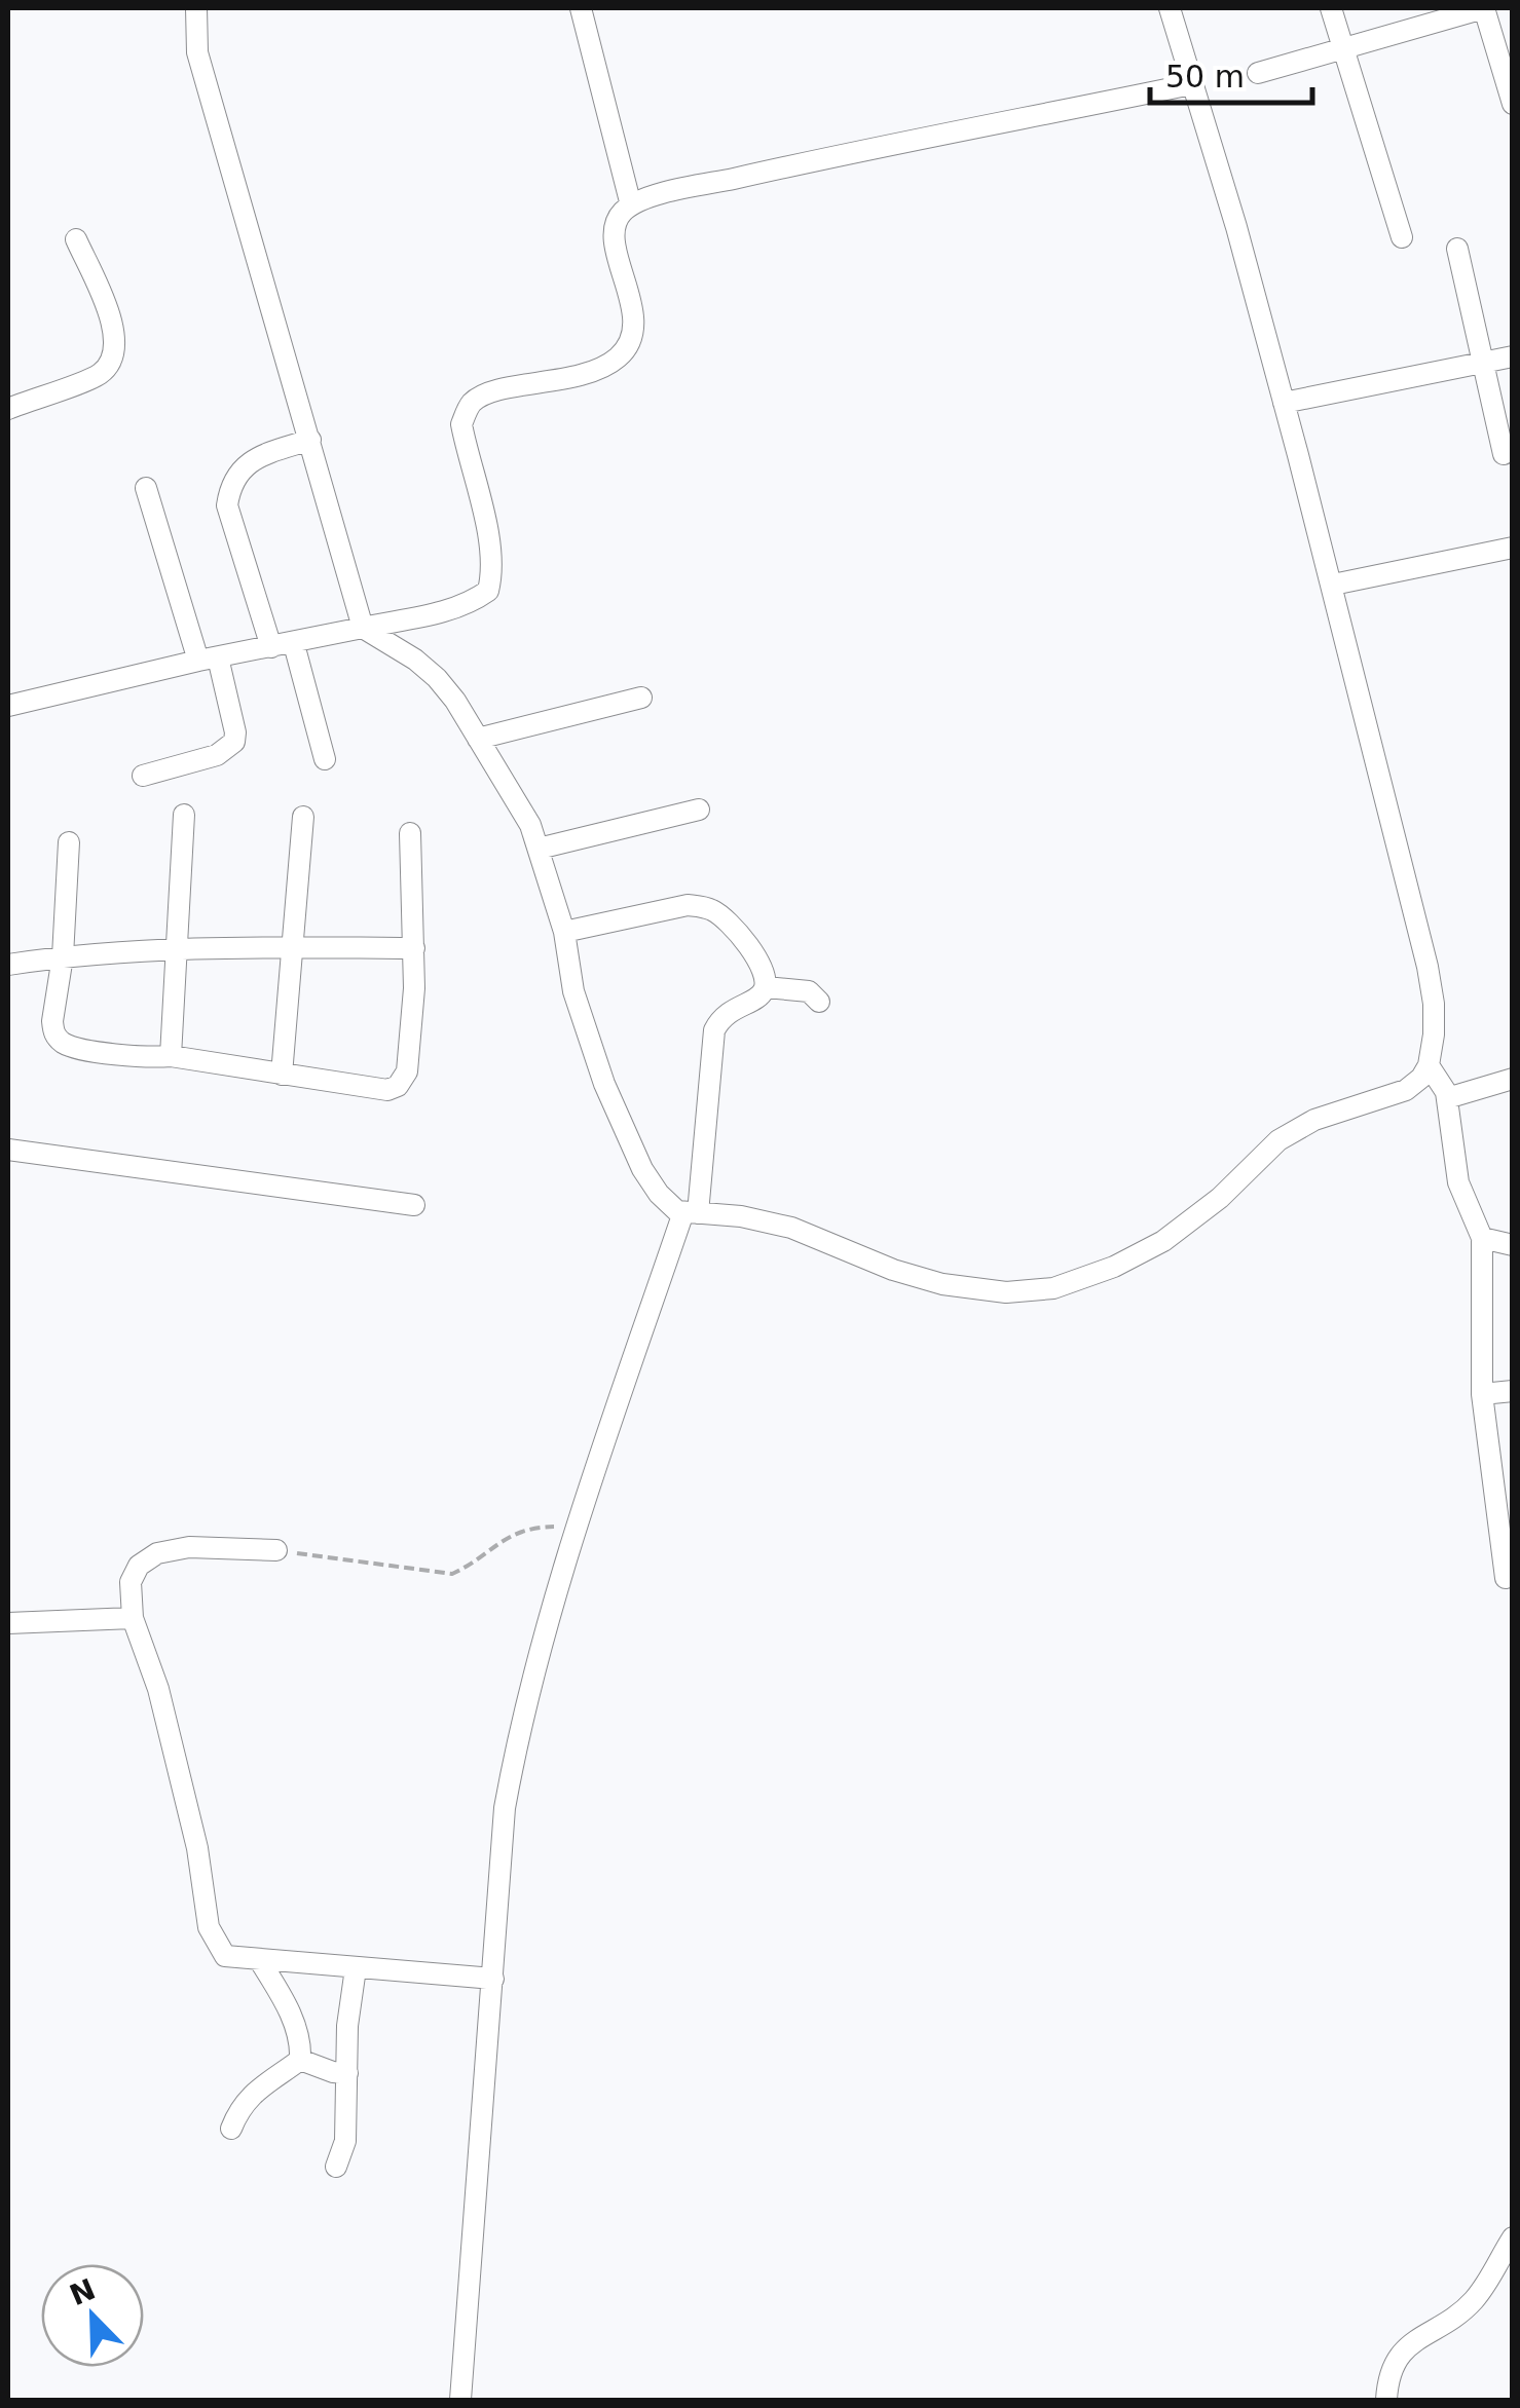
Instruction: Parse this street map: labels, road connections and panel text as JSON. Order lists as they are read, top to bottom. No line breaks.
{"scale_bar":"50 m","north":"top left"}
